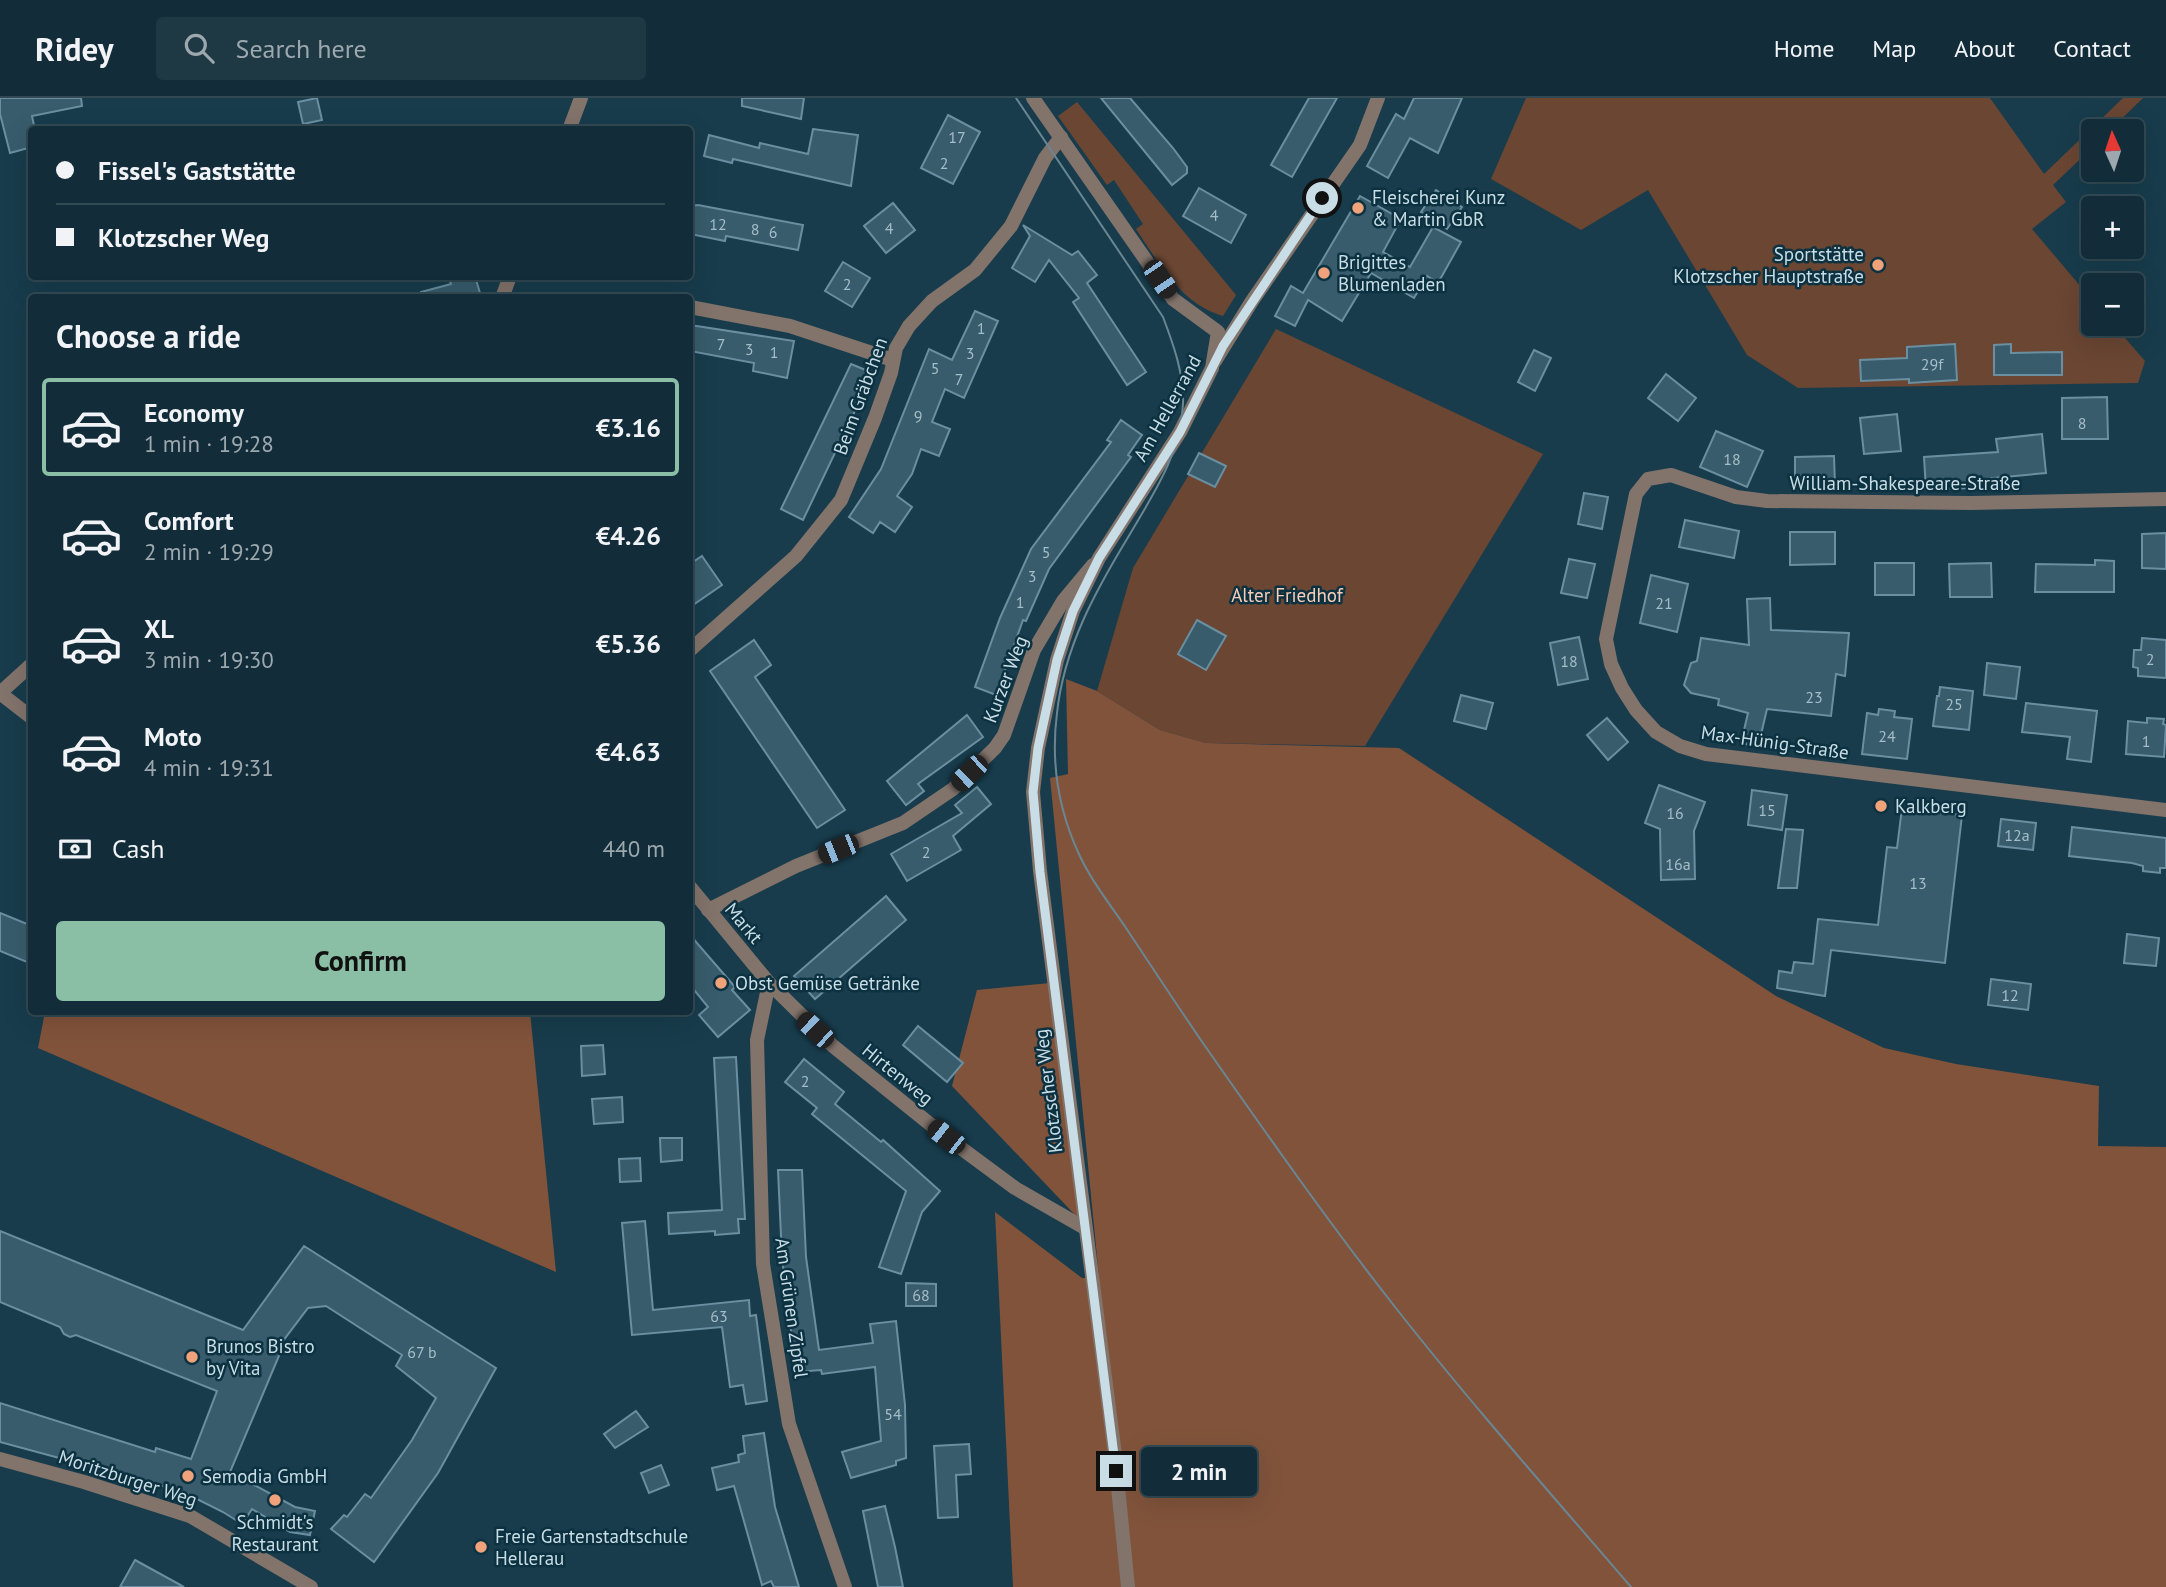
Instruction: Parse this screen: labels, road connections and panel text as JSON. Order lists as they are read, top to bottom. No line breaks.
{"streets":{"street":["Beim Gräbchen","Am Hellerrand","William-Shakespeare-Straße","Kurzer Weg","Max-Hünig-Straße","Markt","Hirtenweg","Klotzscher Weg","Am Grünen Zipfel","Moritzburger Weg"]},"crossings":[["Am Hellerrand","Kurzer Weg"],["Am Hellerrand","Klotzscher Weg"],["William-Shakespeare-Straße","Max-Hünig-Straße"],["Kurzer Weg","Markt"],["Kurzer Weg","Klotzscher Weg"],["Markt","Hirtenweg"],["Markt","Am Grünen Zipfel"],["Hirtenweg","Klotzscher Weg"],["Hirtenweg","Am Grünen Zipfel"]],"parks":["Alter Friedhof"],"places":["Fleischerei Kunz & Martin GbR","Sportstätte Klotzscher Hauptstraße","Brigittes Blumenladen","Kalkberg","Obst Gemüse Getränke","Brunos Bistro by Vita","Semodia GmbH","Schmidt's Restaurant","Freie Gartenstadtschule Hellerau"],"house_numbers":["17","2","4","12","4","8","6","2","1","7","3","1","3","29f","5","7","9","8","18","5","3","1","21","2","18","23","25","24","1","15","16","12a","2","16a","13","12","2","68","63","67 b","54"],"north":"top","page":{"header":"Ridey","search":"Search here","nav":["Home","Map","About","Contact"],"map_buttons":["+","−"],"banner":["Fissel's Gaststätte","Klotzscher Weg"],"heading":"Choose a ride","list":[{"name":"Economy","note":"1 min · 19:28","value":"€3.16"},{"name":"Comfort","note":"2 min · 19:29","value":"€4.26"},{"name":"XL","note":"3 min · 19:30","value":"€5.36"},{"name":"Moto","note":"4 min · 19:31","value":"€4.63"}],"pay":["Cash","440 m"],"buttons":"Confirm","bubble":"2 min"}}
